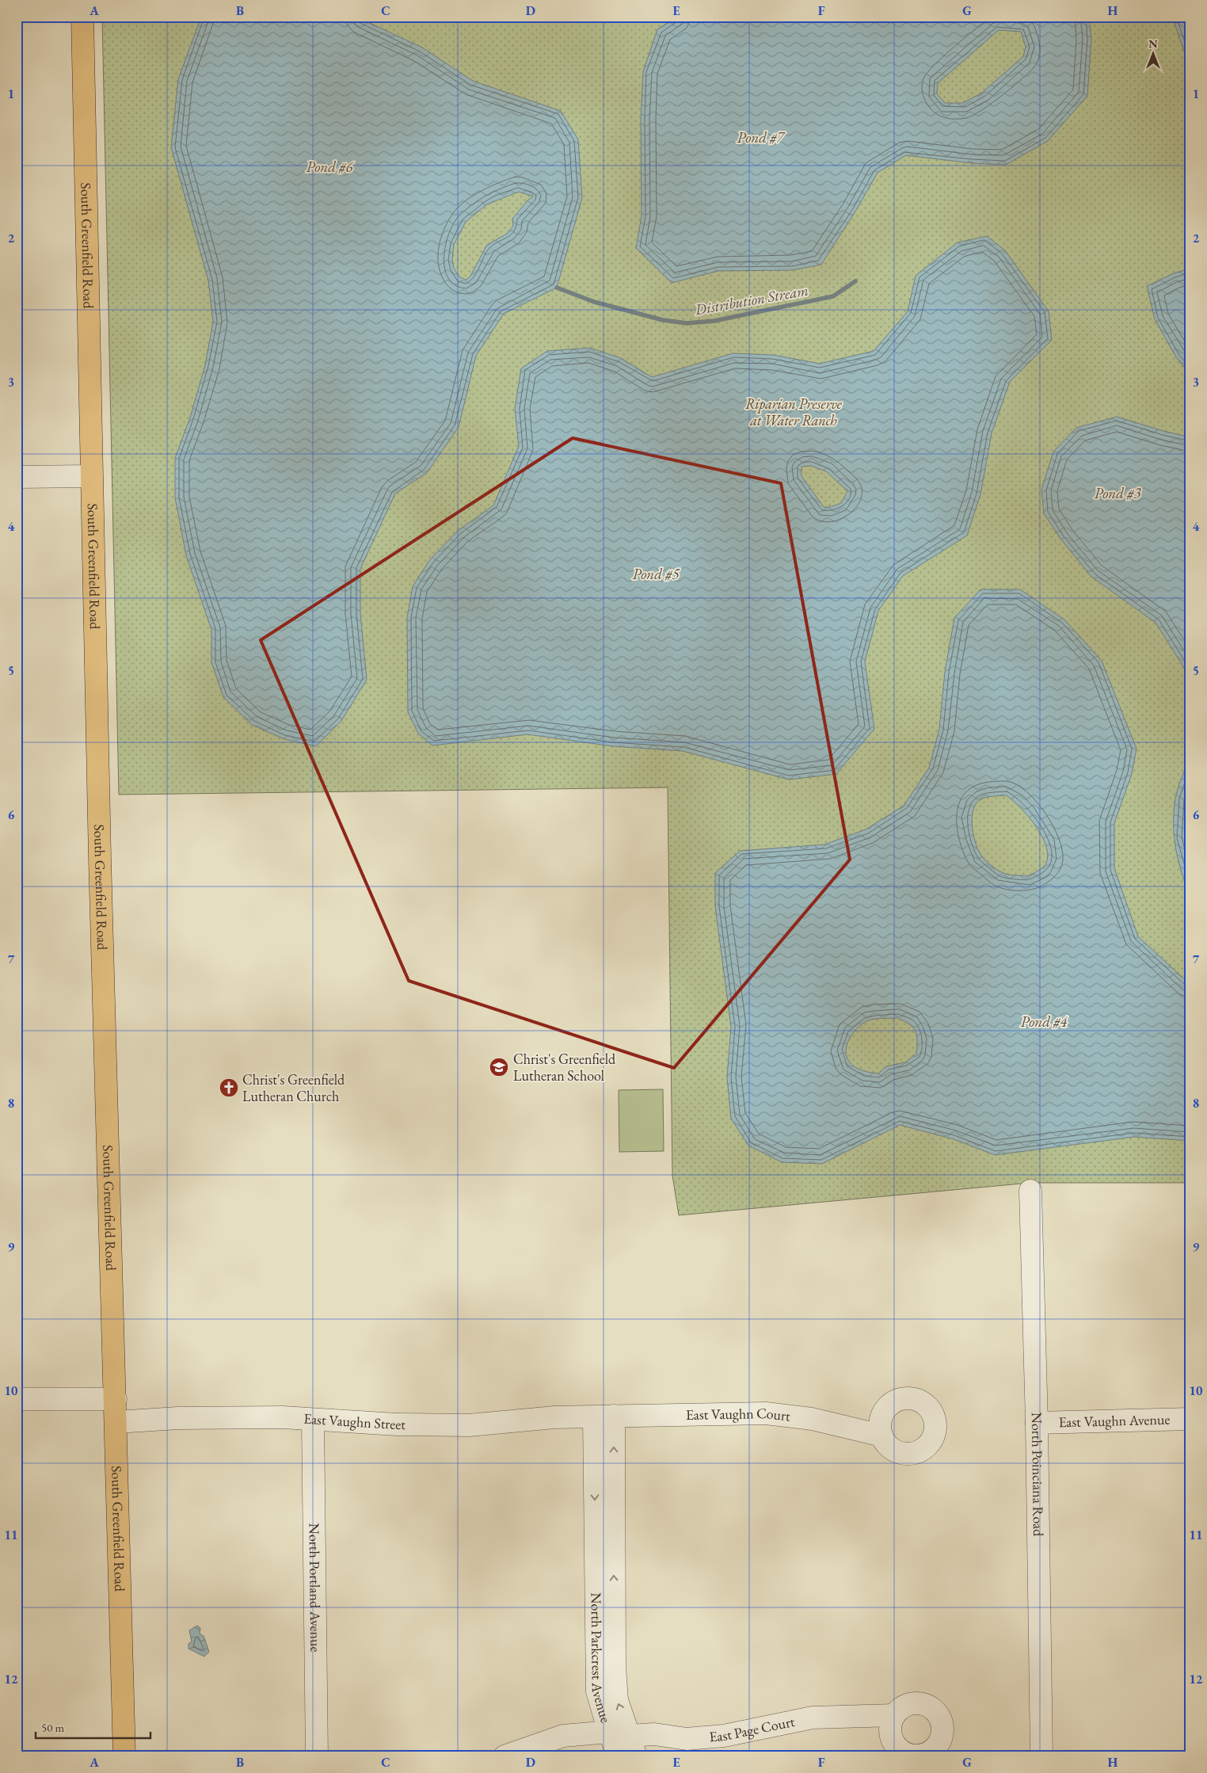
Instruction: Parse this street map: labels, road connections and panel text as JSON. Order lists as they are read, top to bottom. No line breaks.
{"streets":{"main road":["South Greenfield Road"],"street":["East Vaughn Court","East Vaughn Avenue","East Vaughn Street","North Poinciana Road","North Portland Avenue","North Parkcrest Avenue","East Page Court"]},"crossings":[["South Greenfield Road","East Vaughn Street"],["East Vaughn Court","East Vaughn Street"],["East Vaughn Court","North Parkcrest Avenue"],["East Vaughn Avenue","North Poinciana Road"],["East Vaughn Street","North Portland Avenue"],["East Vaughn Street","North Parkcrest Avenue"],["North Parkcrest Avenue","East Page Court"]],"water":["Pond #7","Pond #6","Distribution Stream","Pond #3","Pond #5","Pond #4"],"parks":["Riparian Preserve at Water Ranch"],"places":{"school or university":["Christ's Greenfield Lutheran School"],"church":["Christ's Greenfield Lutheran Church"]},"scale_bar":"50 m","north":"top","grid":{"columns":["A","B","C","D","E","F","G","H"],"rows":["1","2","3","4","5","6","7","8","9","10","11","12"]}}
